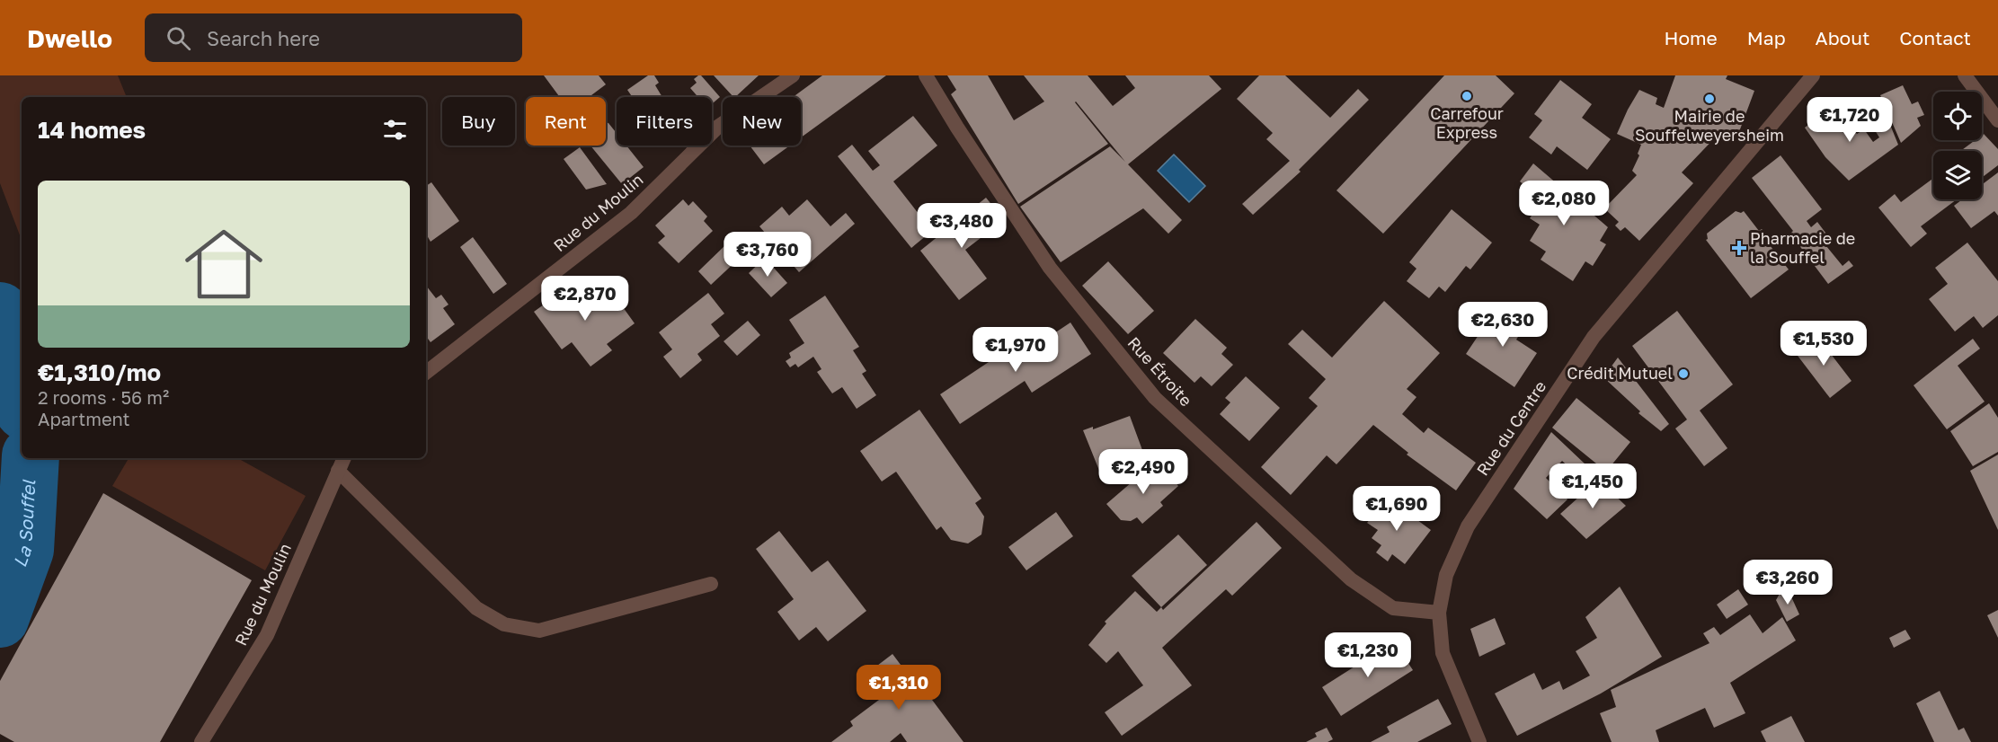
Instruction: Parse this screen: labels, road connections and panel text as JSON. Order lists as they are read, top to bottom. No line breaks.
{"streets":{"street":["Rue du Moulin","Rue Étroite","Rue du Centre"]},"crossings":[["Rue Étroite","Rue du Centre"]],"water":["La Souffel"],"places":{"other":["Carrefour Express","Mairie de Souffelweyersheim","Crédit Mutuel"],"health":["Pharmacie de la Souffel"]},"page":{"header":"Dwello","search":"Search here","nav":["Home","Map","About","Contact"],"price":["€1,720","€2,080","€3,480","€3,760","€2,870","€2,630","€1,530","€1,970","€2,490","€1,450","€1,690","€3,260","€1,230","€1,310"],"chip":["Buy","Rent","Filters","New"],"heading":"14 homes","list":[{"name":"€1,310/mo","note":"2 rooms · 56 m² · Apartment"}]}}
